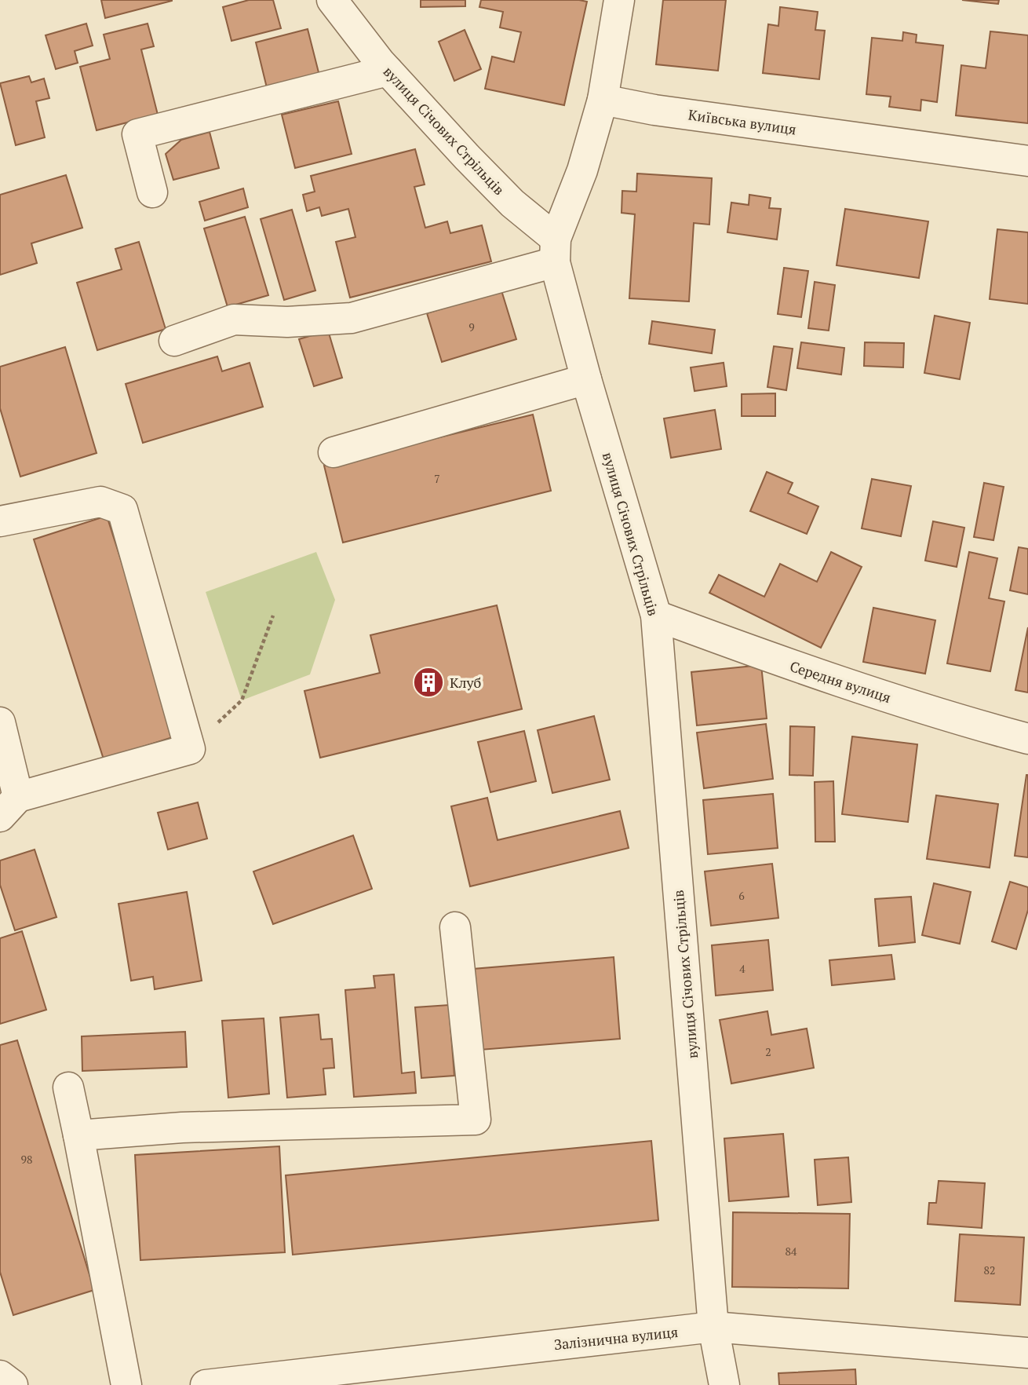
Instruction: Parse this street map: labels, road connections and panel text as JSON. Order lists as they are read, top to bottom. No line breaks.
{"streets":{"street":["Київська вулиця","вулиця Січових Стрільців","Середня вулиця","Залізнична вулиця"]},"crossings":[["вулиця Січових Стрільців","Середня вулиця"],["вулиця Січових Стрільців","Залізнична вулиця"]],"places":{"building":["Клуб"]},"house_numbers":["9","7","6","4","2","98","84","82"]}
